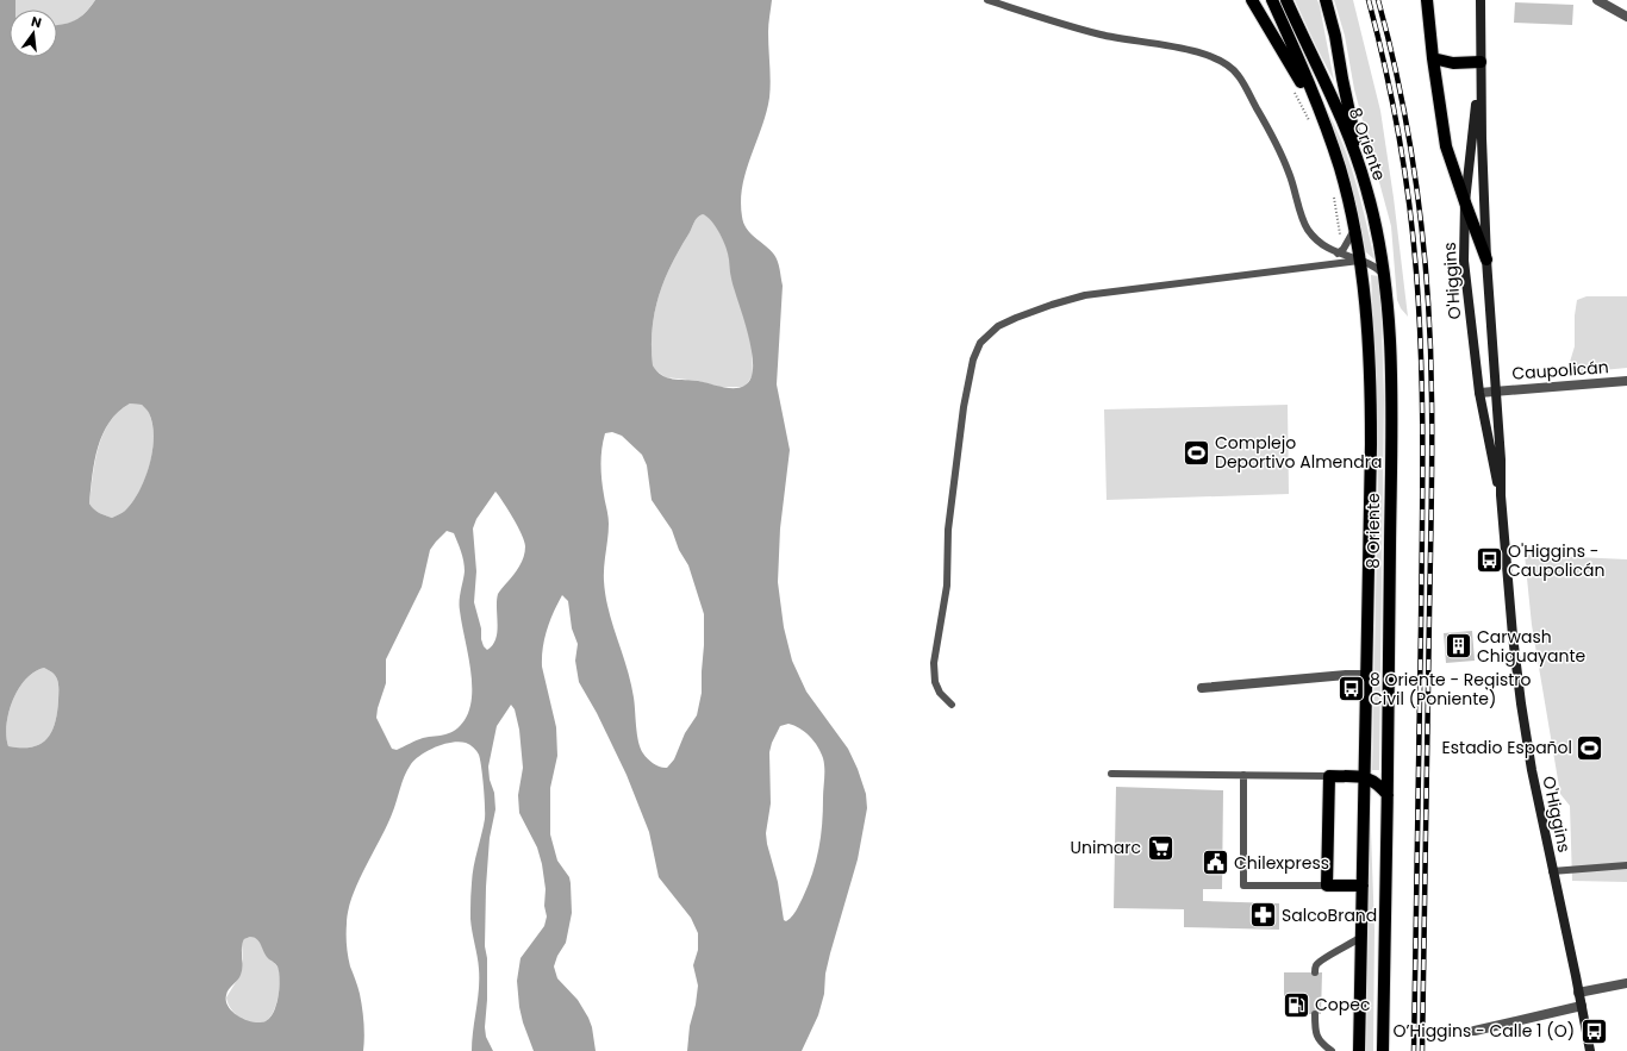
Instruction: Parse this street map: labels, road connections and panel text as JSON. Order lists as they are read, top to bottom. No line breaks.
{"streets":{"main road":["8 Oriente","O'Higgins"],"street":["Caupolicán"]},"crossings":[["O'Higgins","Caupolicán"]],"places":{"sports":["Complejo Deportivo Almendra","Estadio Español"],"bus stop":["O'Higgins - Caupolicán","8 Oriente - Registro Civil (Poniente)","O’Higgins - Calle 1 (O)"],"building":["Carwash Chiguayante"],"supermarket":["Unimarc"],"public building":["Chilexpress"],"pharmacy":["SalcoBrand"],"fuel station":["Copec"]},"north":"top"}
